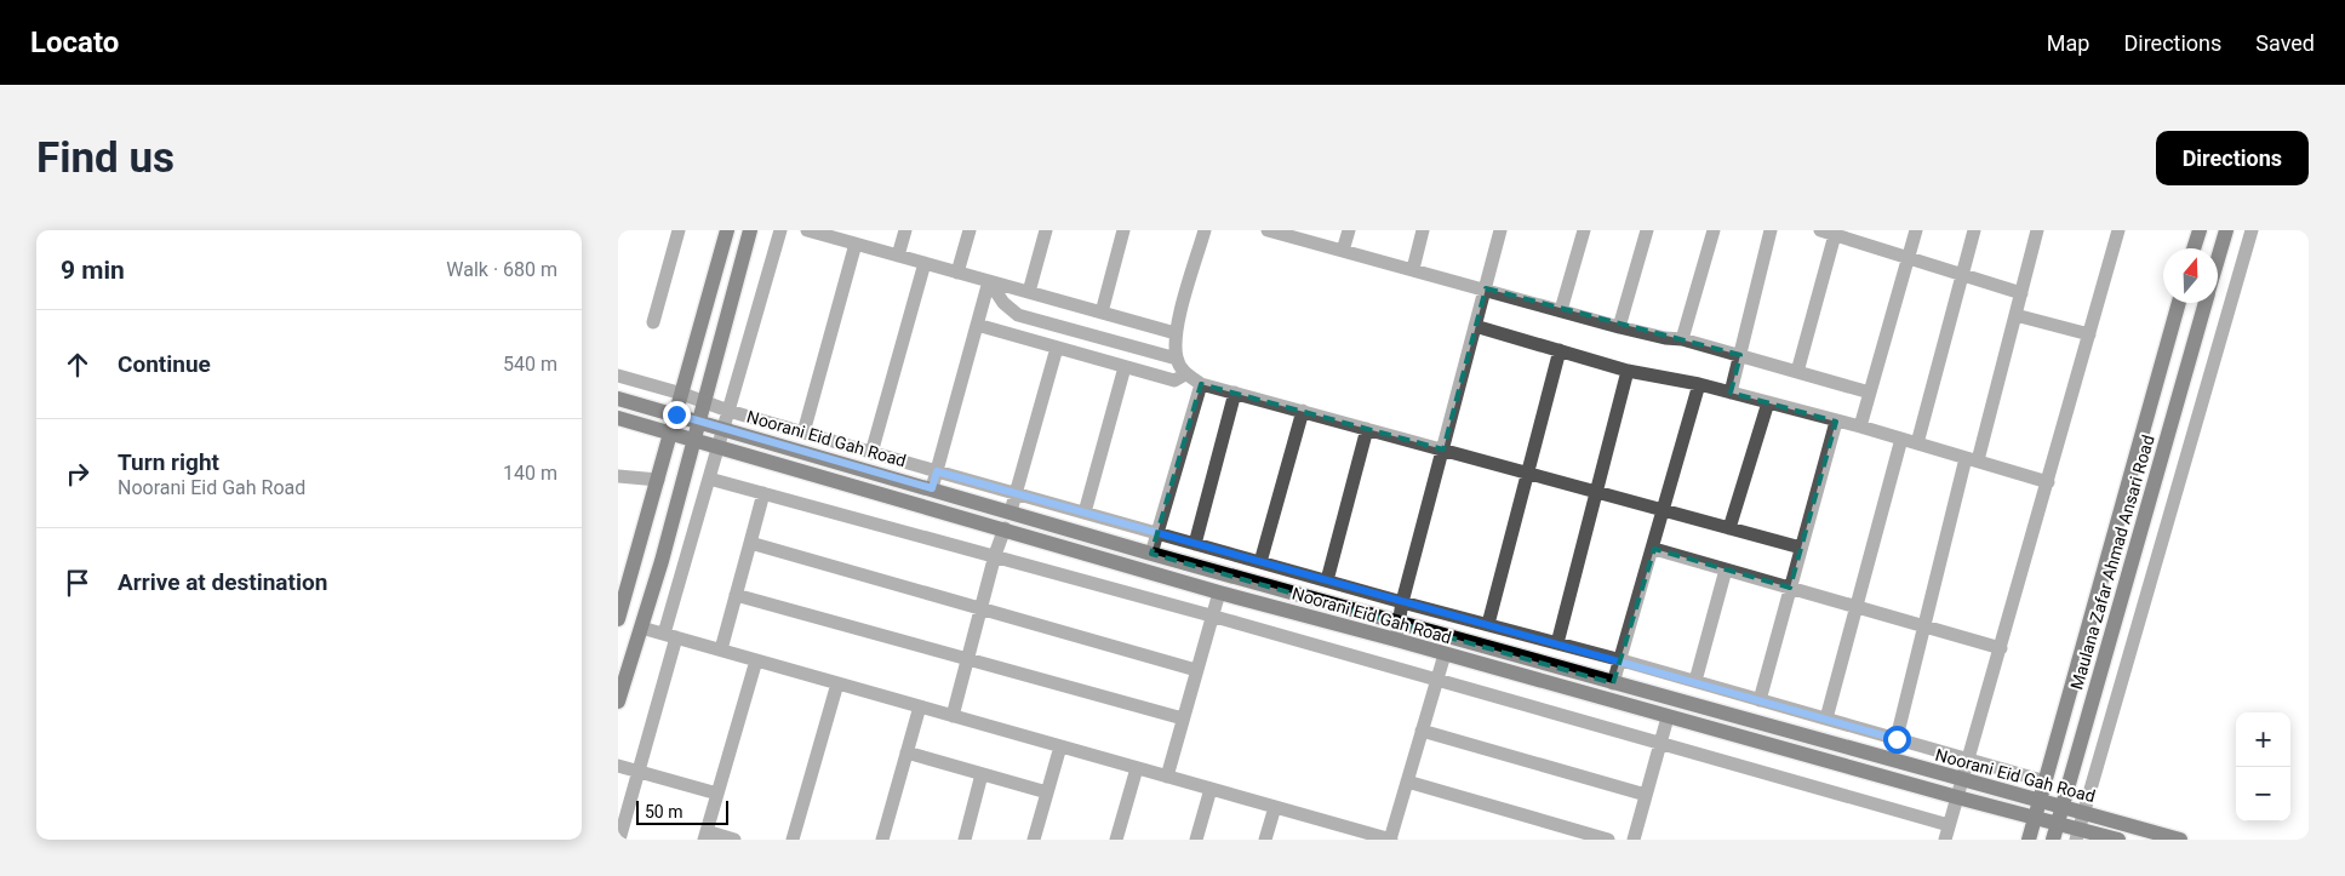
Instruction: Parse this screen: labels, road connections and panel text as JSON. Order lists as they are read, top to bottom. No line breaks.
{"streets":{"main road":["Noorani Eid Gah Road","Maulana Zafar Ahmad Ansari Road"]},"crossings":[["Noorani Eid Gah Road","Maulana Zafar Ahmad Ansari Road"]],"scale_bar":"50 m","north":"top","page":{"header":"Locato","nav":["Map","Directions","Saved"],"buttons":"Directions","title":"Find us","heading":["9 min","Walk · 680 m"],"list":[["Continue","540 m"],["Turn right","Noorani Eid Gah Road","140 m"],"Arrive at destination"],"map_buttons":["+","−"],"scale":"50 m"}}
